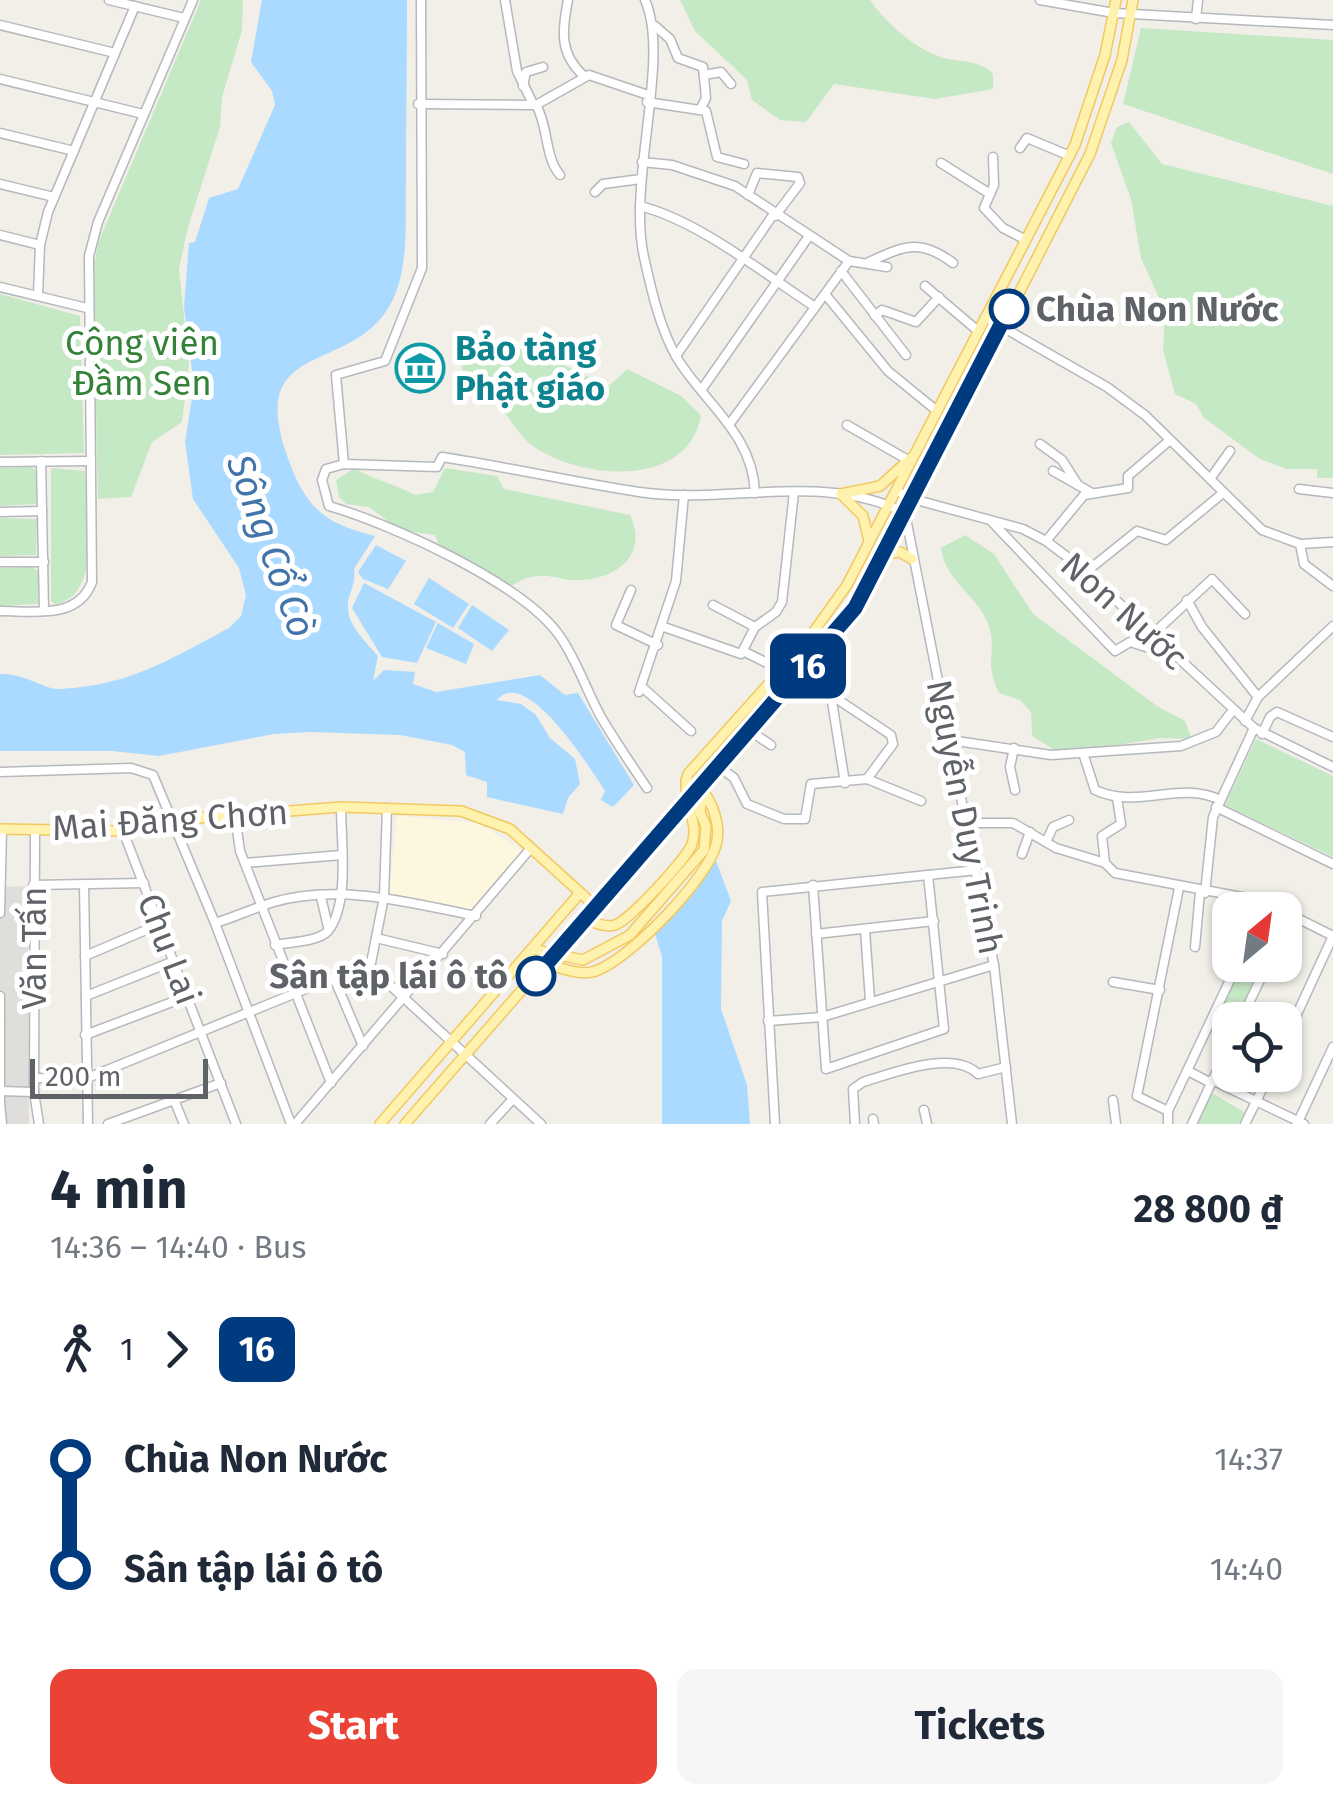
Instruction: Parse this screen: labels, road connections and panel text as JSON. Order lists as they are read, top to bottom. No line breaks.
{"streets":{"main road":["Mai Đăng Chơn"],"street":["Non Nước","Nguyễn Duy Trinh","Văn Tấn","Chu Lai"]},"crossings":[["Mai Đăng Chơn","Văn Tấn"],["Mai Đăng Chơn","Chu Lai"]],"water":["Sông Cổ Cò"],"parks":["Công viên Đầm Sen"],"places":{"other":["Chùa Non Nước","Sân tập lái ô tô"],"museum":["Bảo tàng Phật giáo"]},"lines":["bus line 16"],"scale_bar":"200 m","north":"top right","page":{"on_map":"16","scale":"200 m","heading":["4 min","14:36 – 14:40 · Bus","28 800 ₫"],"legs":["1","16"],"list":[{"name":"Chùa Non Nước","value":"14:37"},{"name":"Sân tập lái ô tô","value":"14:40"}],"buttons":["Start","Tickets"]}}
